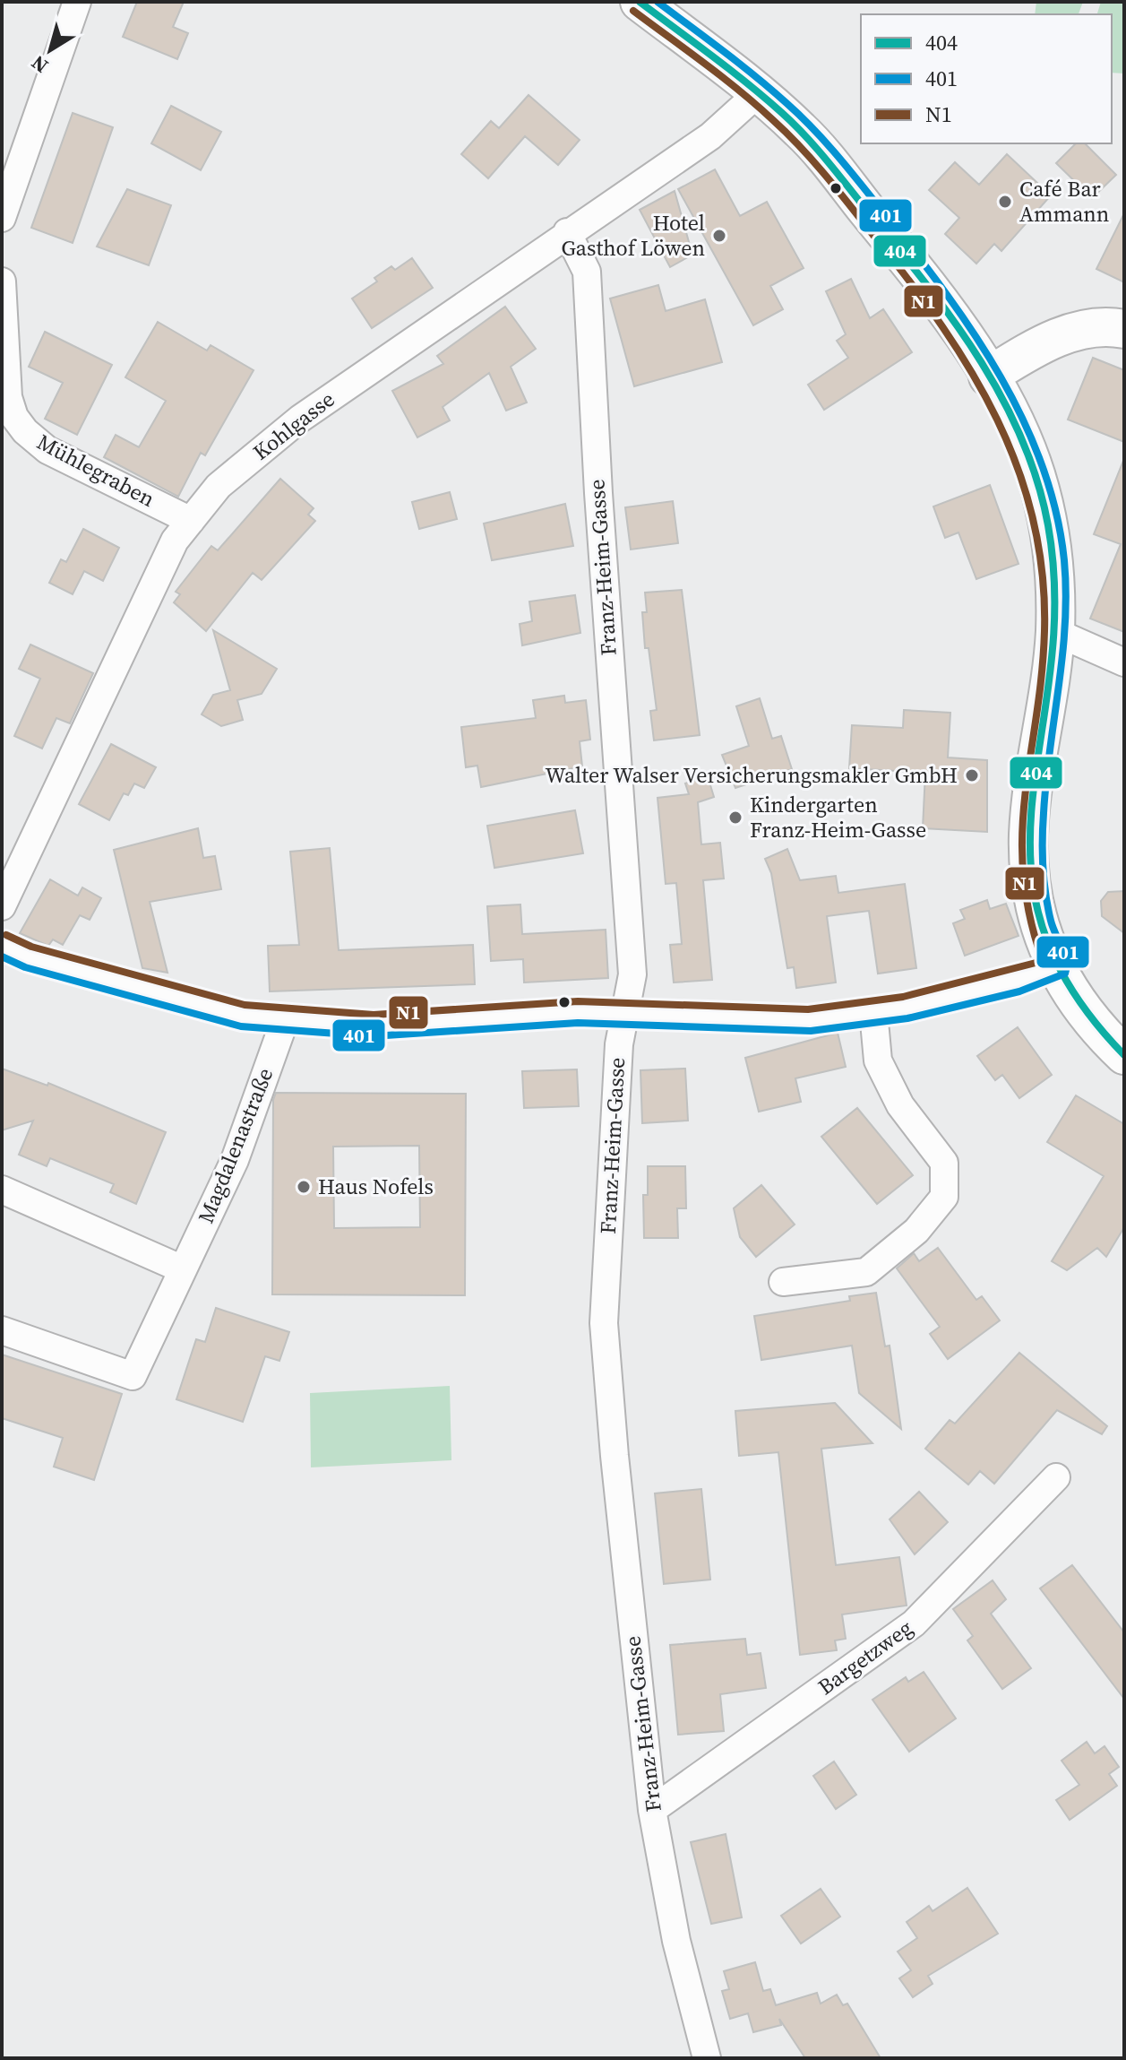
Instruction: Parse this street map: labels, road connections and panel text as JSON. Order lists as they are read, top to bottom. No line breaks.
{"streets":{"street":["Kohlgasse","Mühlegraben","Franz-Heim-Gasse","Magdalenastraße","Bargetzweg"]},"crossings":[["Kohlgasse","Mühlegraben"],["Kohlgasse","Franz-Heim-Gasse"],["Franz-Heim-Gasse","Bargetzweg"]],"places":["Café Bar Ammann","Hotel Gasthof Löwen","Walter Walser Versicherungsmakler GmbH","Kindergarten Franz-Heim-Gasse","Haus Nofels"],"lines":["transit line 404","transit line 401","transit line N1"],"legend":["404","401","N1"],"north":"bottom left"}
